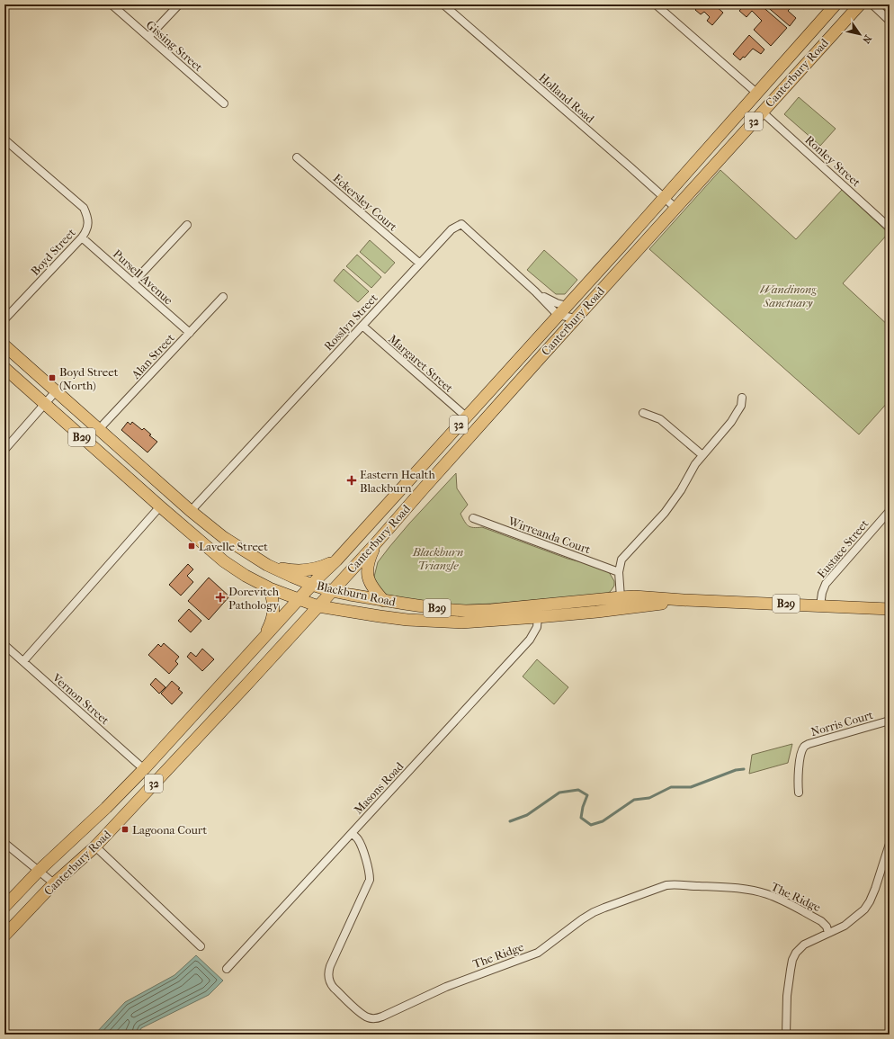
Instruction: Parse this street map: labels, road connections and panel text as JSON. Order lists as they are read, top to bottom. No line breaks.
{"streets":{"main road":["Canterbury Road","32","B29","Blackburn Road"],"street":["Gissing Street","Holland Road","Ronley Street","Eckersley Court","Boyd Street","Pursell Avenue","Rosslyn Street","Alan Street","Margaret Street","Wirreanda Court","Eustace Street","Vernon Street","Norris Court","Masons Road","The Ridge"]},"crossings":[["Canterbury Road","Holland Road"],["Canterbury Road","Ronley Street"],["Canterbury Road","Rosslyn Street"],["Canterbury Road","Margaret Street"],["Canterbury Road","Blackburn Road"],["Canterbury Road","Vernon Street"],["Eckersley Court","Rosslyn Street"],["Boyd Street","Pursell Avenue"],["Pursell Avenue","Alan Street"],["Rosslyn Street","Margaret Street"],["Rosslyn Street","Blackburn Road"],["Alan Street","Blackburn Road"],["Eustace Street","Blackburn Road"],["Blackburn Road","Masons Road"],["Masons Road","The Ridge"]],"parks":["Wandinong Sanctuary","Blackburn Triangle"],"places":{"transit":["Boyd Street (North)","Lavelle Street","Lagoona Court"],"health":["Eastern Health Blackburn","Dorevitch Pathology"]},"north":"bottom right"}
